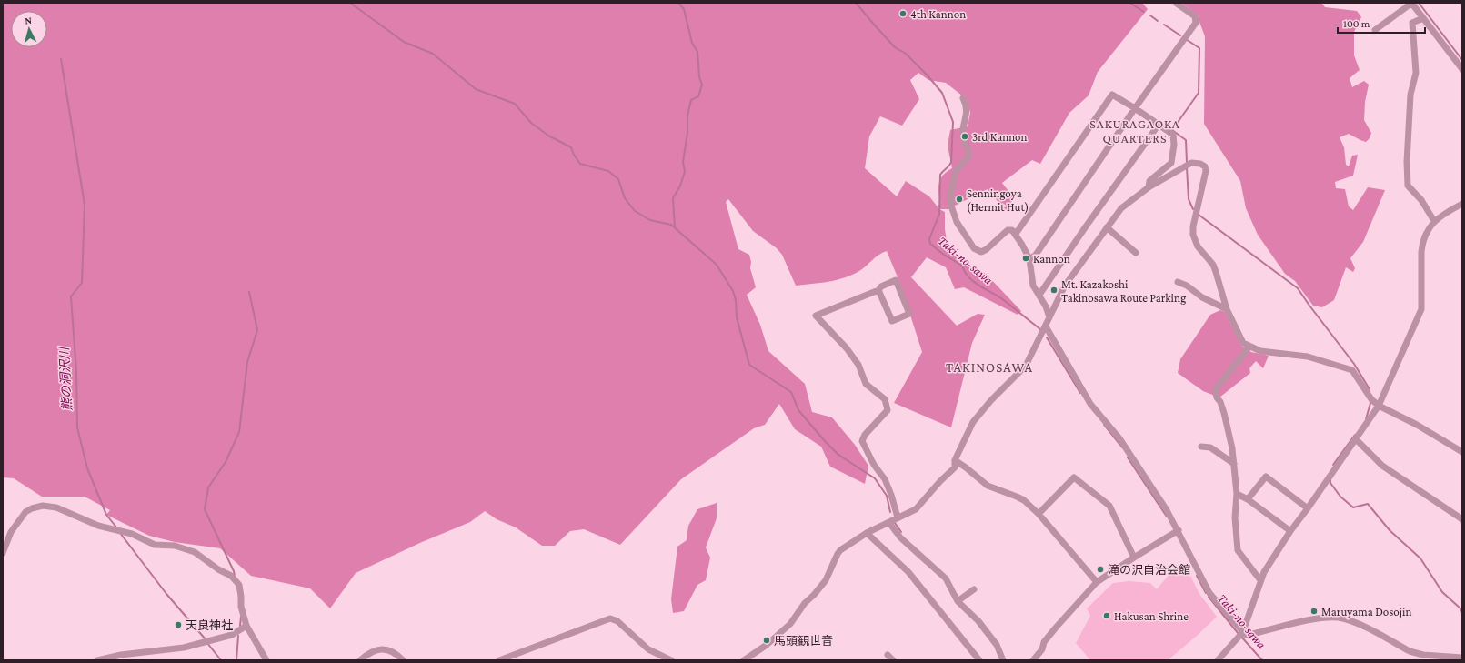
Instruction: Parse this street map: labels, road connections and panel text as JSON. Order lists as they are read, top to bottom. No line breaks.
{"districts":["SAKURAGAOKA QUARTERS","TAKINOSAWA"],"water":["Taki-no-sawa","熊の洞沢川"],"places":["4th Kannon","3rd Kannon","Senningoya (Hermit Hut)","Kannon","Mt. Kazakoshi Takinosawa Route Parking","滝の沢自治会館","Maruyama Dosojin","Hakusan Shrine","天良神社","馬頭観世音"],"scale_bar":"100 m","north":"top"}
